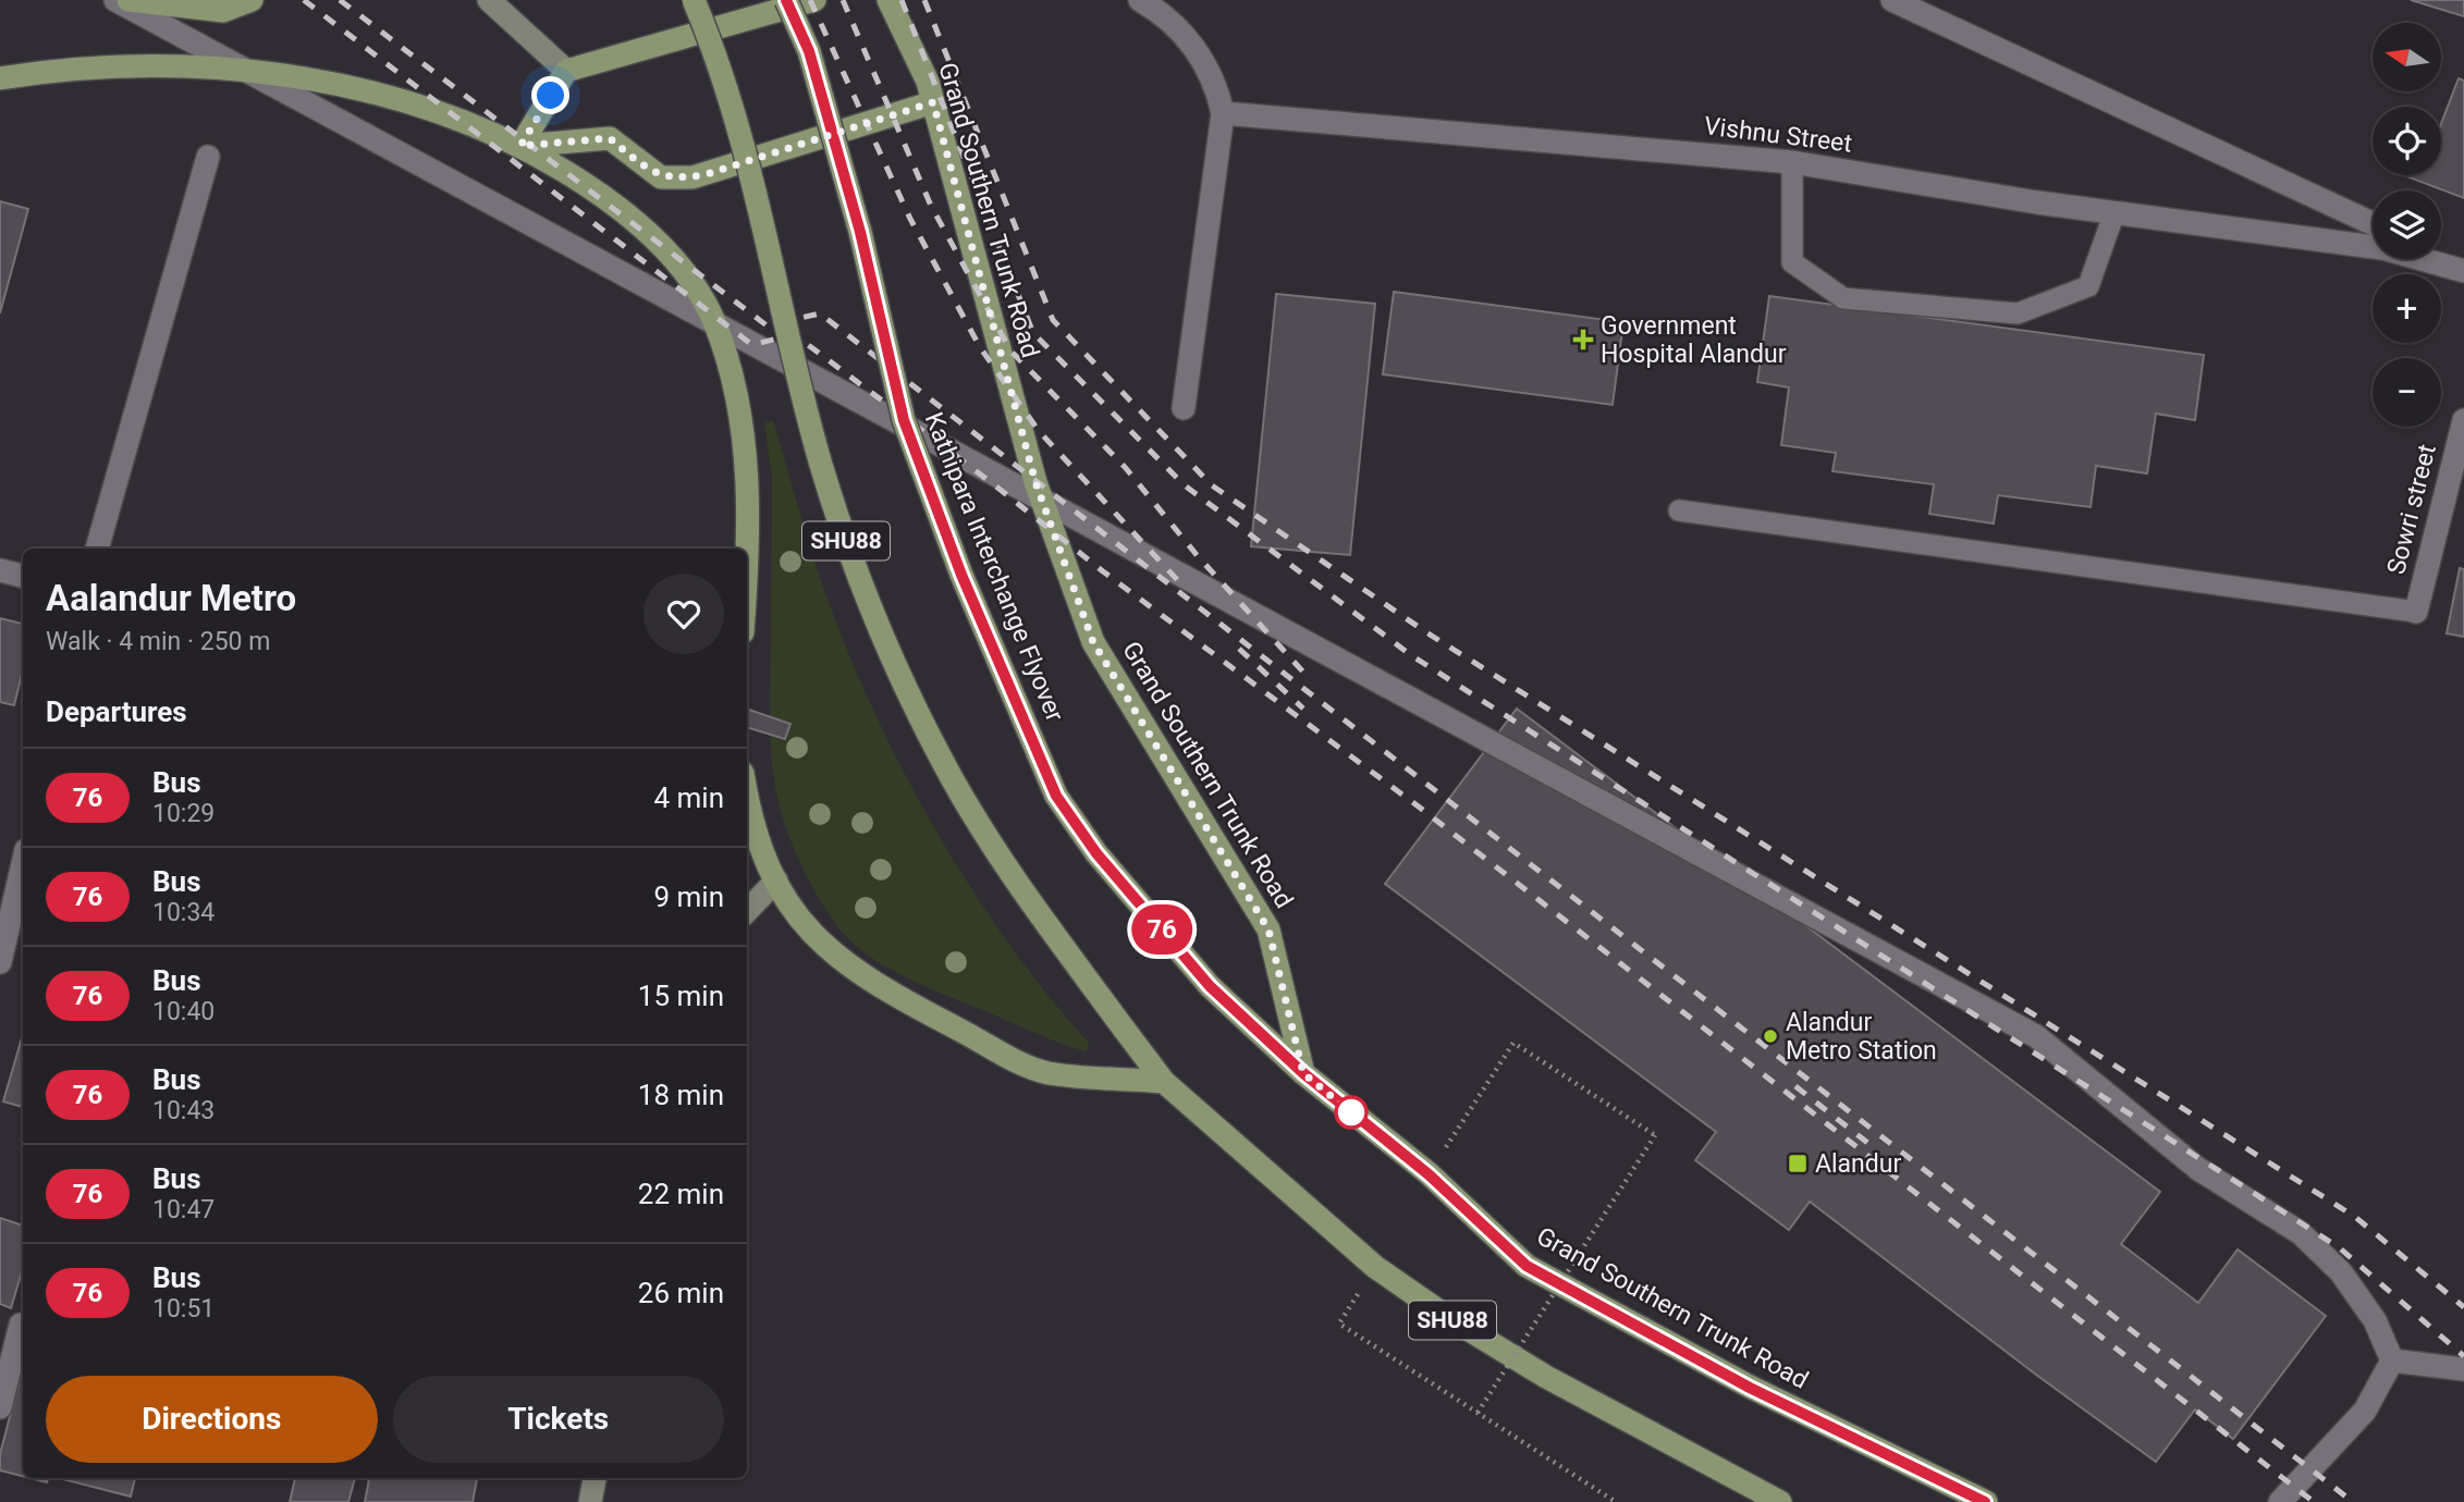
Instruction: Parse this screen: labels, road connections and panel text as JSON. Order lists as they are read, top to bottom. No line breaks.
{"streets":{"main road":["Grand Southern Trunk Road","SHU88","Kathipara Interchange Flyover"],"street":["Vishnu Street","Sowri street"]},"crossings":[["Grand Southern Trunk Road","Kathipara Interchange Flyover"]],"places":{"health":["Government Hospital Alandur"],"other":["Alandur Metro Station"],"transit":["Alandur"]},"lines":["bus line 76"],"north":"left","page":{"on_map":"76","map_buttons":["+","−"],"heading":[["Aalandur Metro","Walk · 4 min · 250 m"],"Departures"],"list":[{"mark":"76","name":"Bus","note":"10:29","value":"4 min"},{"mark":"76","name":"Bus","note":"10:34","value":"9 min"},{"mark":"76","name":"Bus","note":"10:40","value":"15 min"},{"mark":"76","name":"Bus","note":"10:43","value":"18 min"},{"mark":"76","name":"Bus","note":"10:47","value":"22 min"},{"mark":"76","name":"Bus","note":"10:51","value":"26 min"}],"buttons":["Directions","Tickets"]}}
